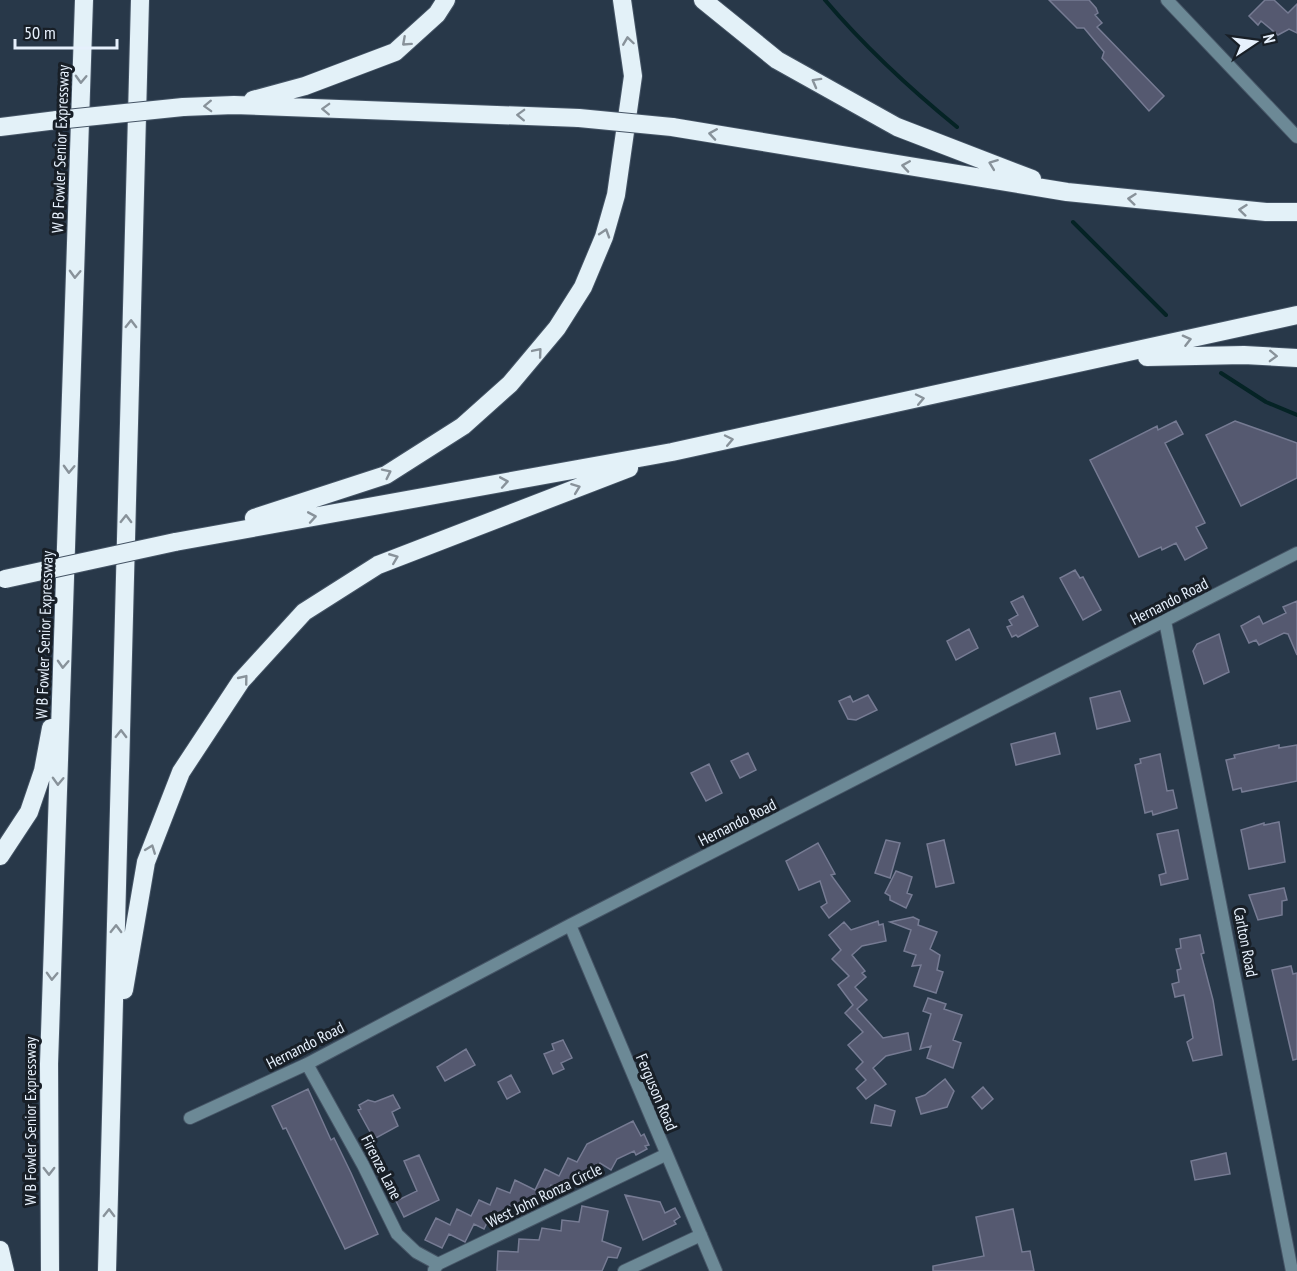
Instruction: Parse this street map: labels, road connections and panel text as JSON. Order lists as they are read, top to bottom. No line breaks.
{"streets":{"highway":["W B Fowler Senior Expressway"],"street":["Hernando Road","Carlton Road","Ferguson Road","Firenze Lane","West John Ronza Circle"]},"crossings":[["Hernando Road","Carlton Road"],["Hernando Road","Ferguson Road"],["Hernando Road","Firenze Lane"],["Ferguson Road","West John Ronza Circle"],["Firenze Lane","West John Ronza Circle"]],"scale_bar":"50 m","north":"right"}
